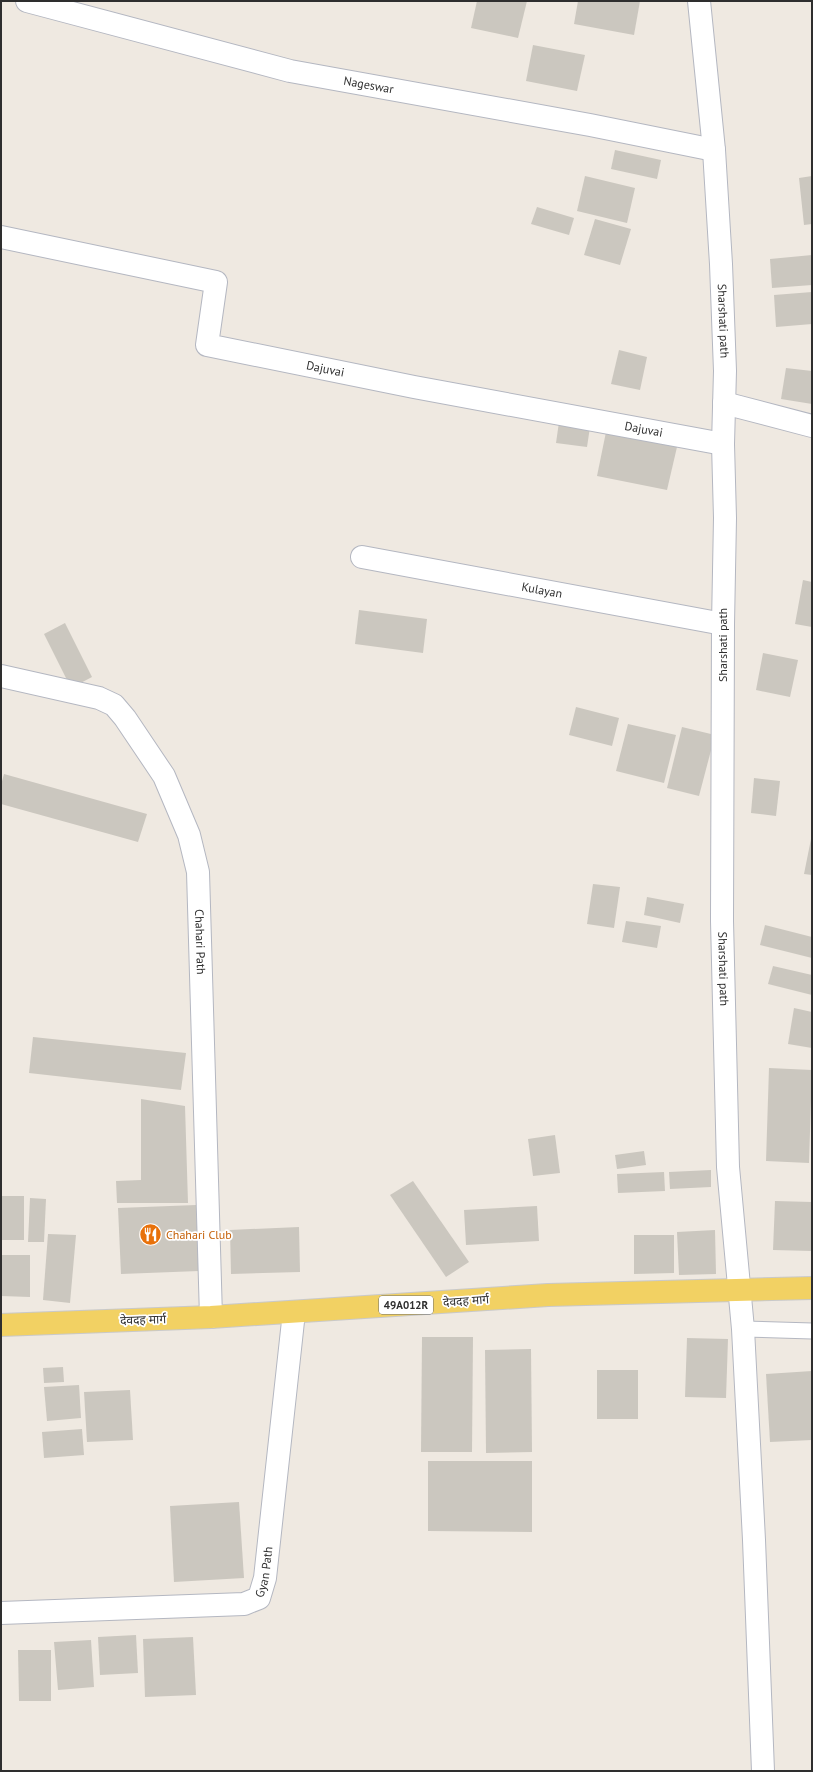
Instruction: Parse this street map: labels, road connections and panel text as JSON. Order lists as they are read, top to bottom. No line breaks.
{"streets":{"main road":["देवदह मार्ग","49A012R"],"street":["Nageswar","Sharshati path","Dajuvai","Kulayan","Chahari Path","Gyan Path"]},"crossings":[["Nageswar","Sharshati path"],["Sharshati path","Dajuvai"],["Sharshati path","Kulayan"],["Sharshati path","देवदह मार्ग"],["Chahari Path","देवदह मार्ग"],["देवदह मार्ग","Gyan Path"]],"places":{"restaurant":["Chahari Club"]}}
